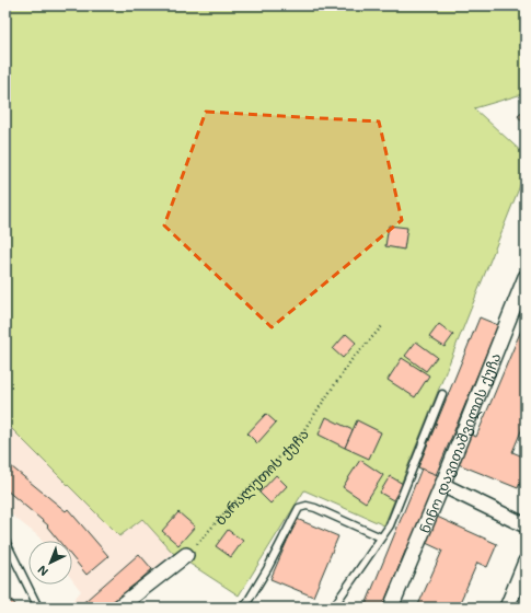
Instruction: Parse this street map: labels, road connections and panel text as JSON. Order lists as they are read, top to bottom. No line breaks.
{"streets":{"street":["ნინო დავითაშვილის ქუჩა"],"path":["ბარალეთის ქუჩა"]},"north":"bottom left"}
